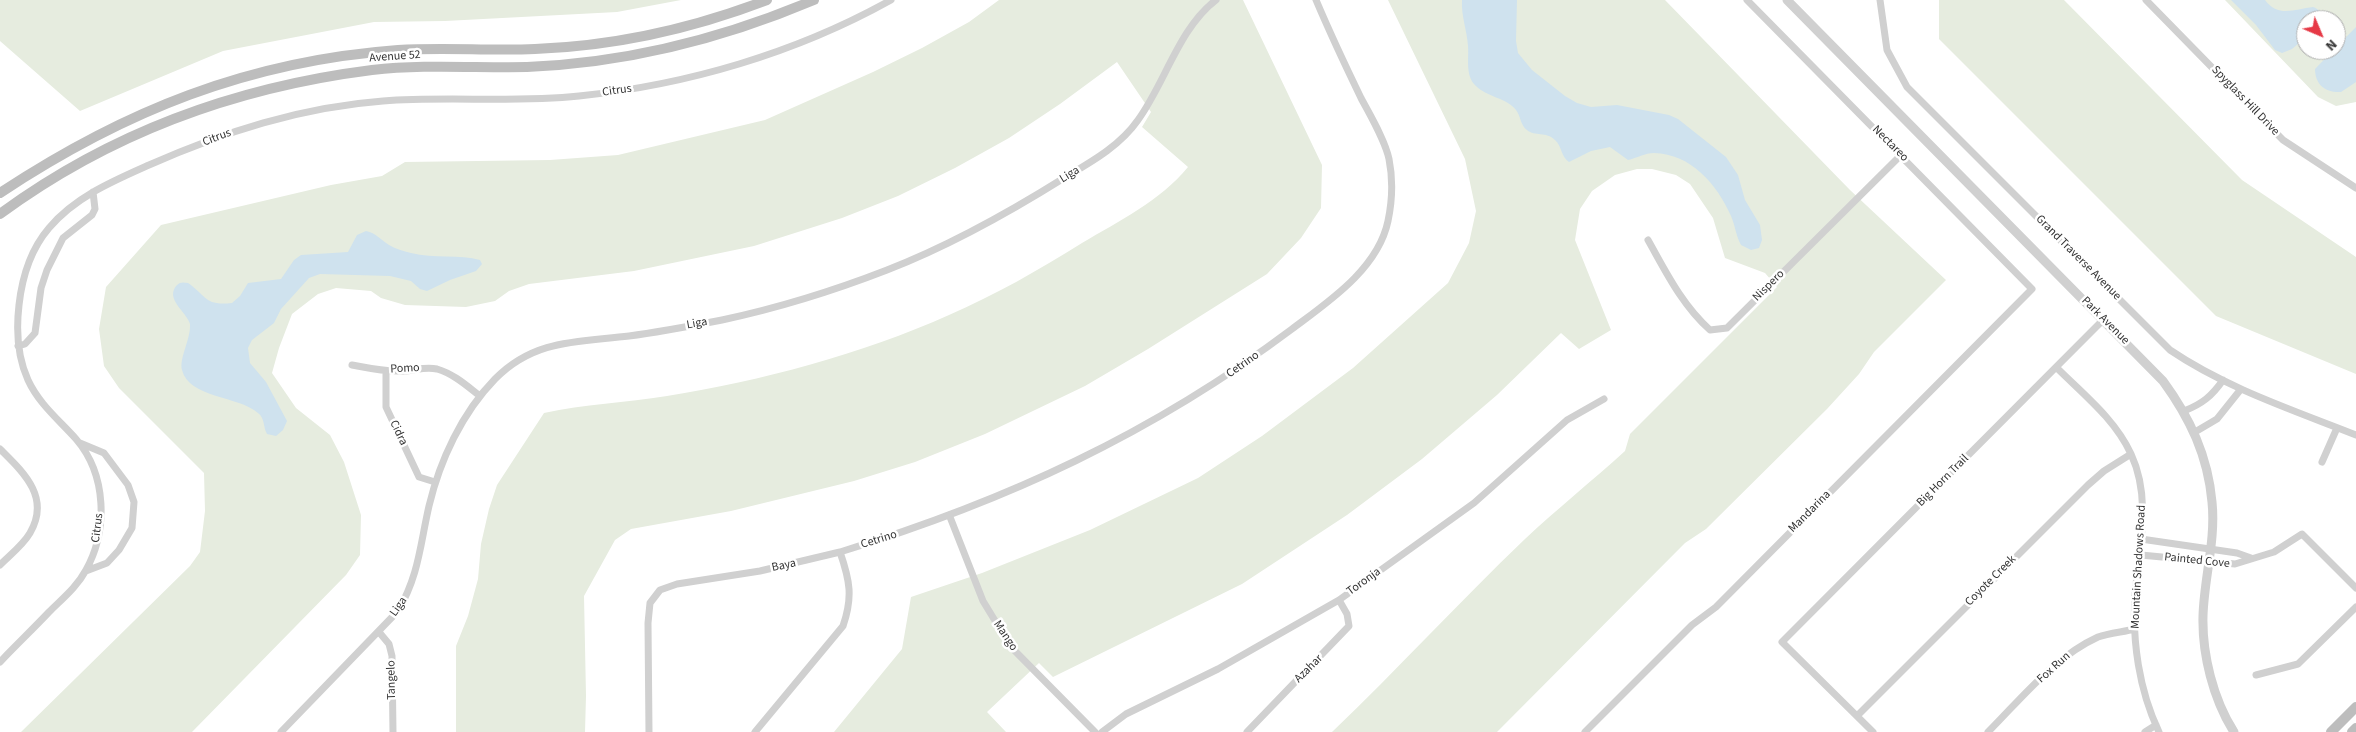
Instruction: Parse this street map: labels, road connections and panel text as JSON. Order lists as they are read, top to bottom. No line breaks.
{"streets":{"main road":["Avenue 52"],"street":["Citrus","Spyglass Hill Drive","Nectareo","Liga","Grand Traverse Avenue","Nispero","Park Avenue","Cetrino","Pomo","Cidra","Big Horn Trail","Mandarina","Painted Cove","Baya","Mountain Shadows Road","Coyote Creek","Toronja","Mango","Fox Run","Azahar","Tangelo"]},"crossings":[["Nectareo","Nispero"],["Nectareo","Mandarina"],["Liga","Pomo"],["Liga","Cidra"],["Liga","Tangelo"],["Park Avenue","Big Horn Trail"],["Park Avenue","Painted Cove"],["Cetrino","Baya"],["Cetrino","Mango"],["Pomo","Cidra"],["Big Horn Trail","Mountain Shadows Road"],["Big Horn Trail","Coyote Creek"],["Painted Cove","Mountain Shadows Road"],["Mountain Shadows Road","Coyote Creek"],["Mountain Shadows Road","Fox Run"],["Toronja","Azahar"]],"north":"bottom right"}
